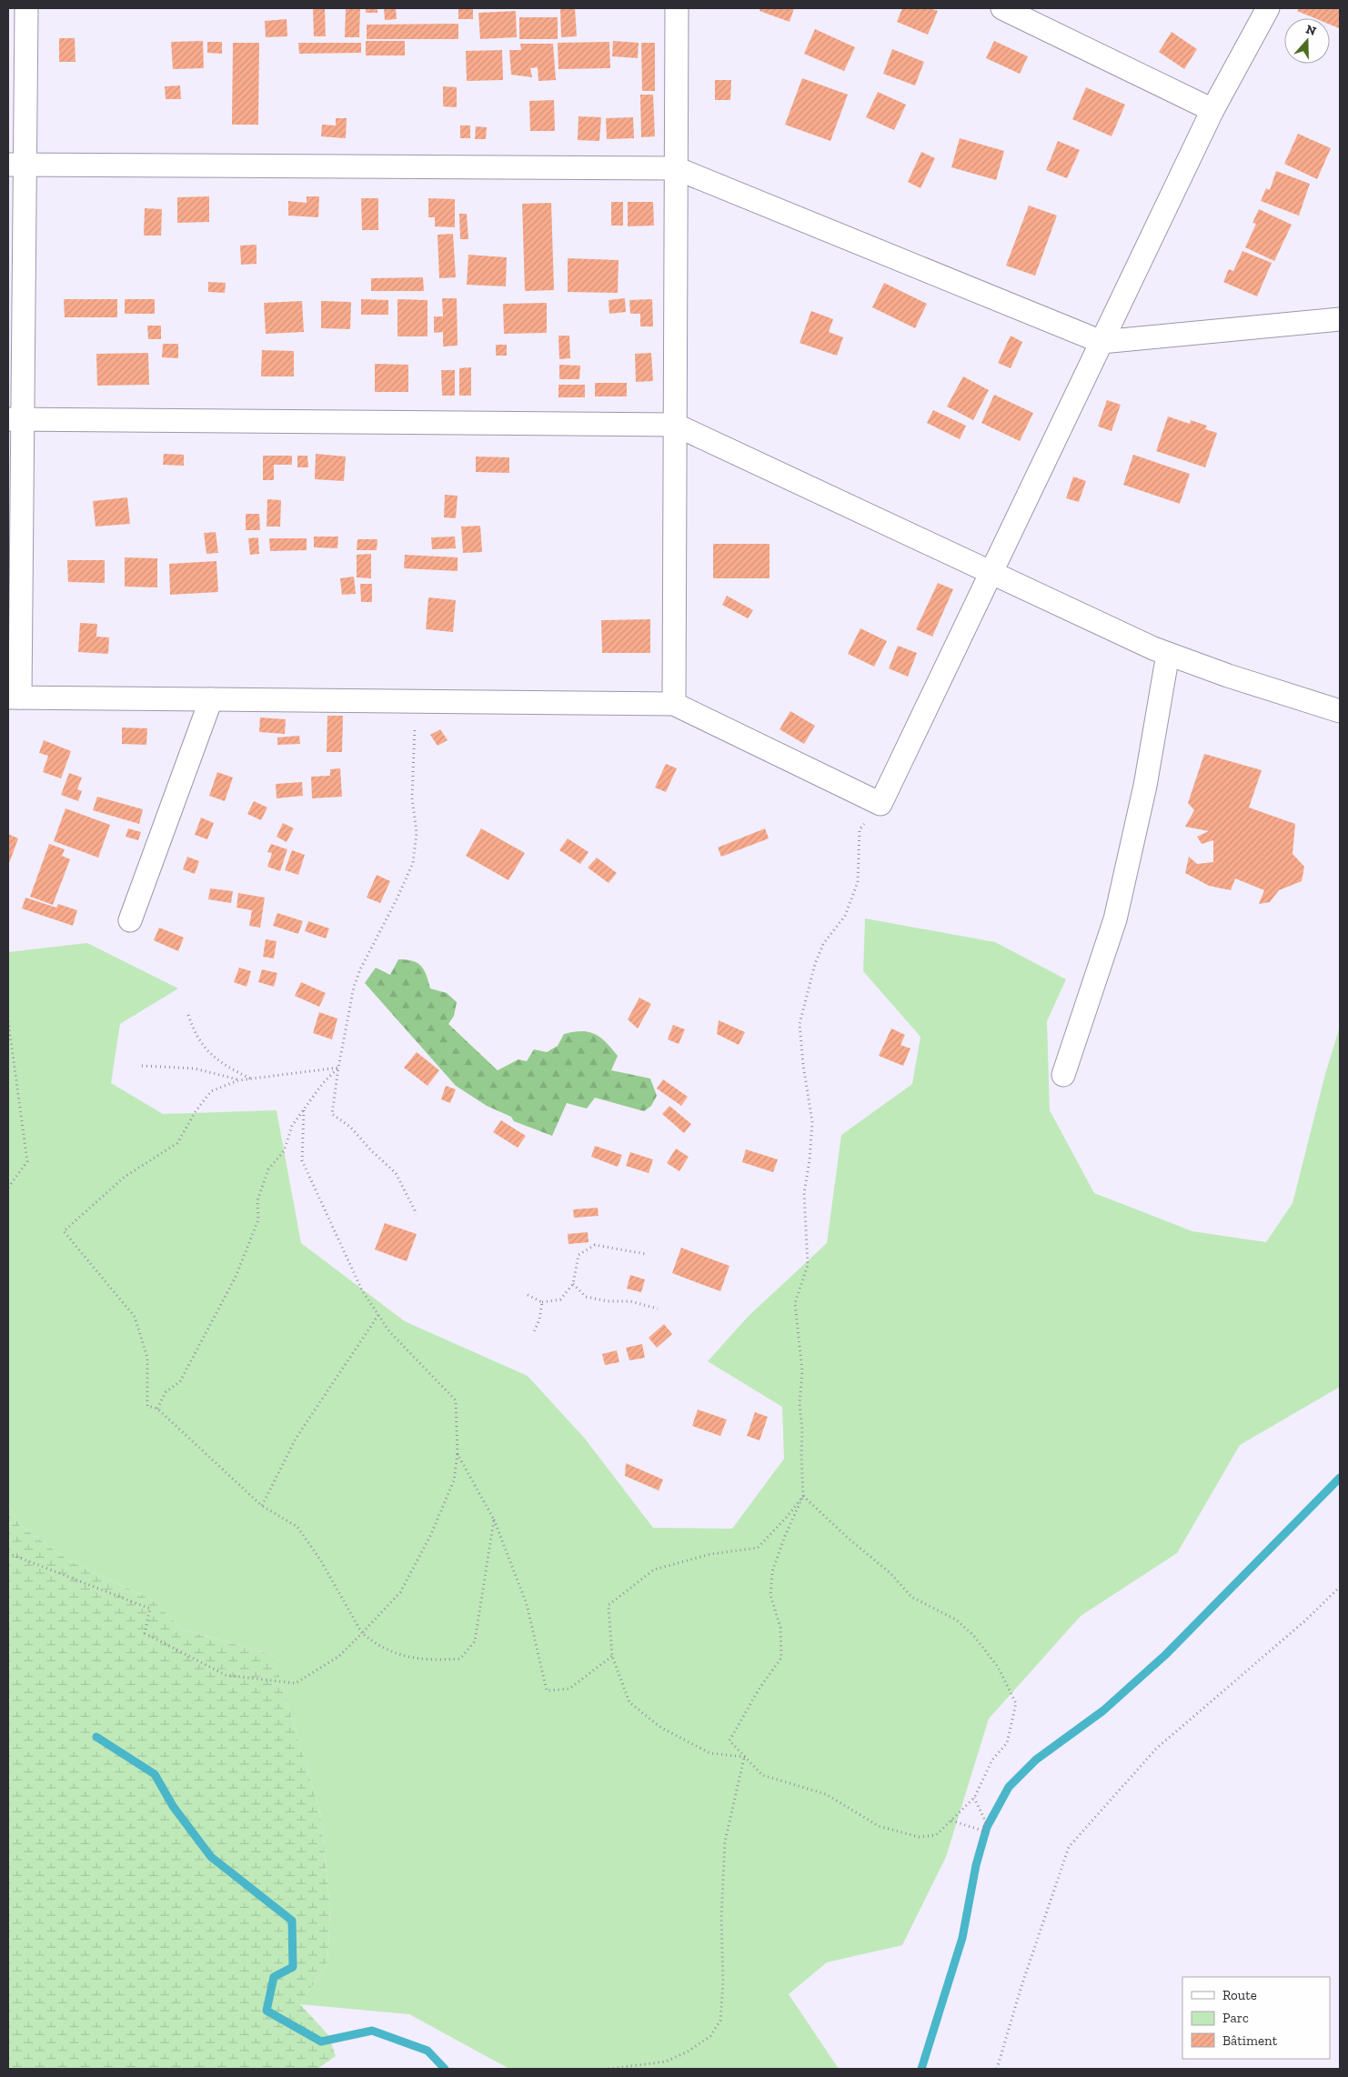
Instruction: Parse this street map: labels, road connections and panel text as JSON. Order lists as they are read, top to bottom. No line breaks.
{"legend":["Route","Parc","Bâtiment"],"north":"top"}
